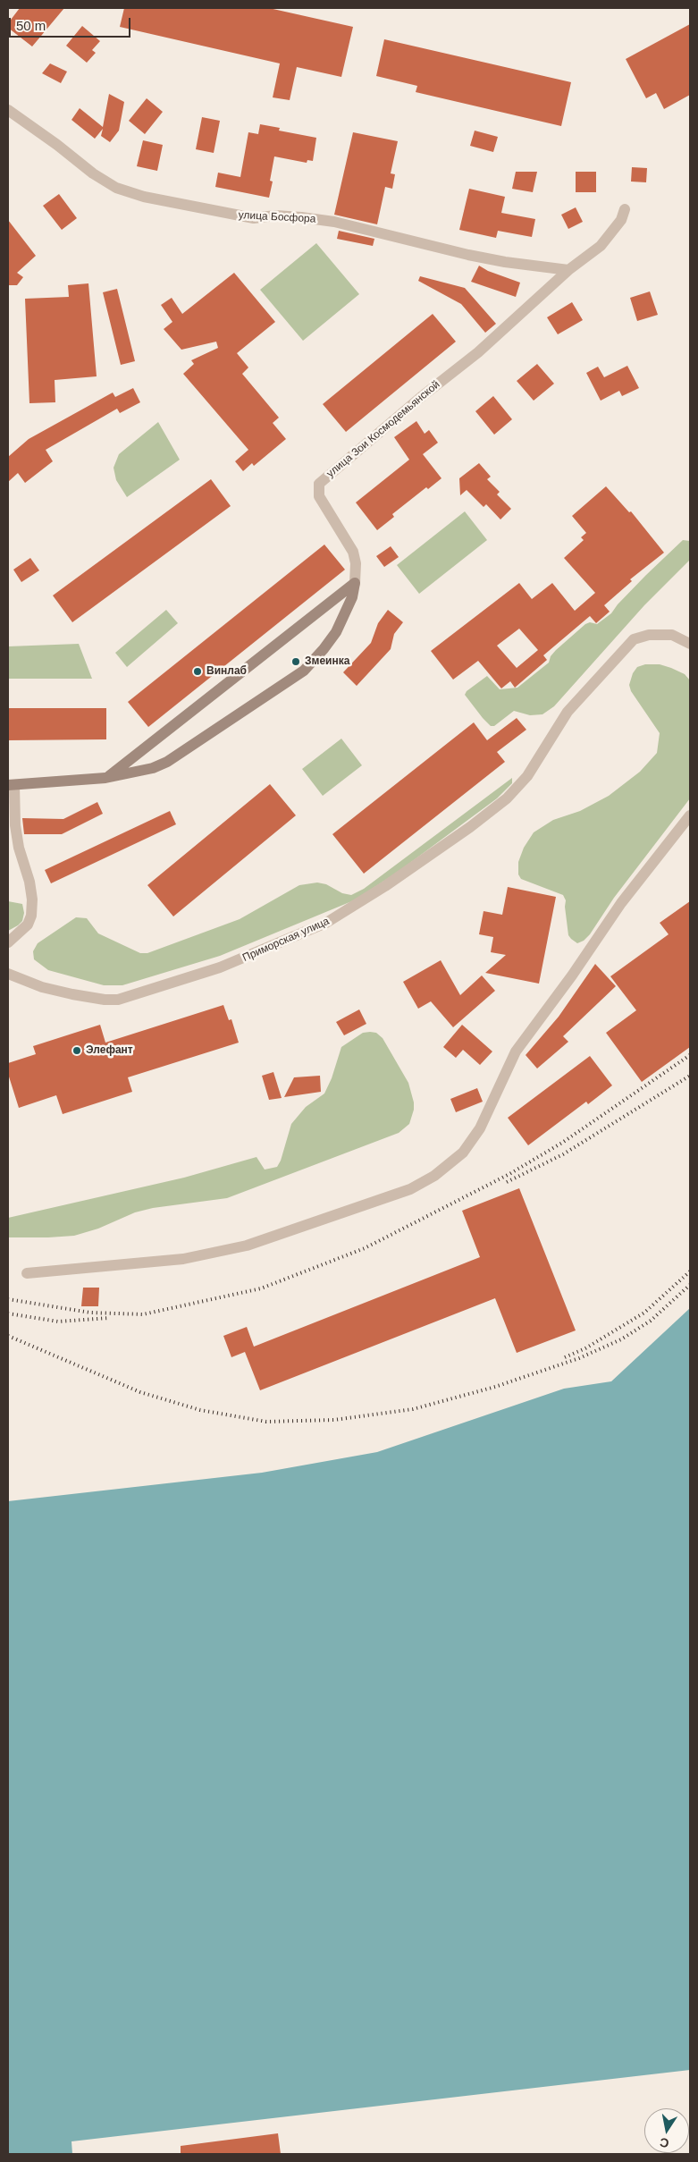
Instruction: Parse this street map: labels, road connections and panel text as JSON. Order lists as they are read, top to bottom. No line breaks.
{"streets":{"main road":["улица Зои Космодемьянской"],"street":["улица Босфора","Приморская улица"]},"crossings":[["улица Босфора","улица Зои Космодемьянской"]],"places":["Змеинка","Винлаб","Элефант"],"scale_bar":"50 m","north":"bottom"}
